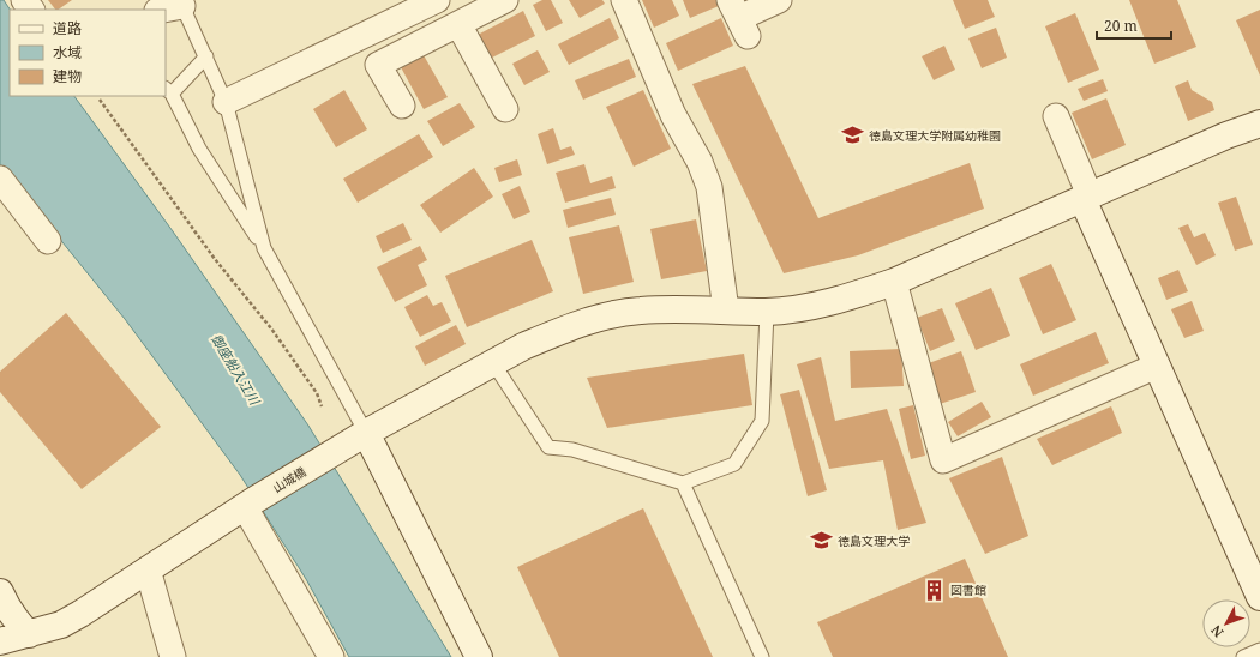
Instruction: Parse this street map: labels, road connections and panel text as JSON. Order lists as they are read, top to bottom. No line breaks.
{"streets":{"street":["山城橋"]},"water":["御座船入江川"],"places":{"school or university":["徳島文理大学附属幼稚園","徳島文理大学"],"building":["図書館"]},"legend":["道路","水域","建物"],"scale_bar":"20 m","north":"bottom left"}
